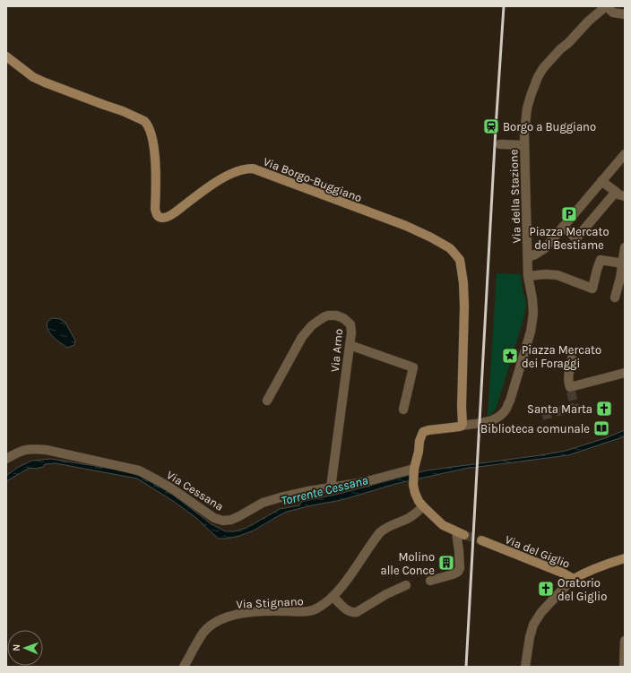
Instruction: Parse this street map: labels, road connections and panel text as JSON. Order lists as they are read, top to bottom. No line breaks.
{"streets":{"street":["Via Borgo-Buggiano","Via della Stazione","Via Arno","Via Cessana","Via del Giglio","Via Stignano"]},"crossings":[["Via Borgo-Buggiano","Via della Stazione"],["Via Arno","Via Cessana"]],"water":["Torrente Cessana"],"places":{"station":["Borgo a Buggiano"],"parking":["Piazza Mercato del Bestiame"],"place":["Piazza Mercato dei Foraggi"],"church":["Santa Marta","Oratorio del Giglio"],"library":["Biblioteca comunale"],"building":["Molino alle Conce"]},"north":"left"}
